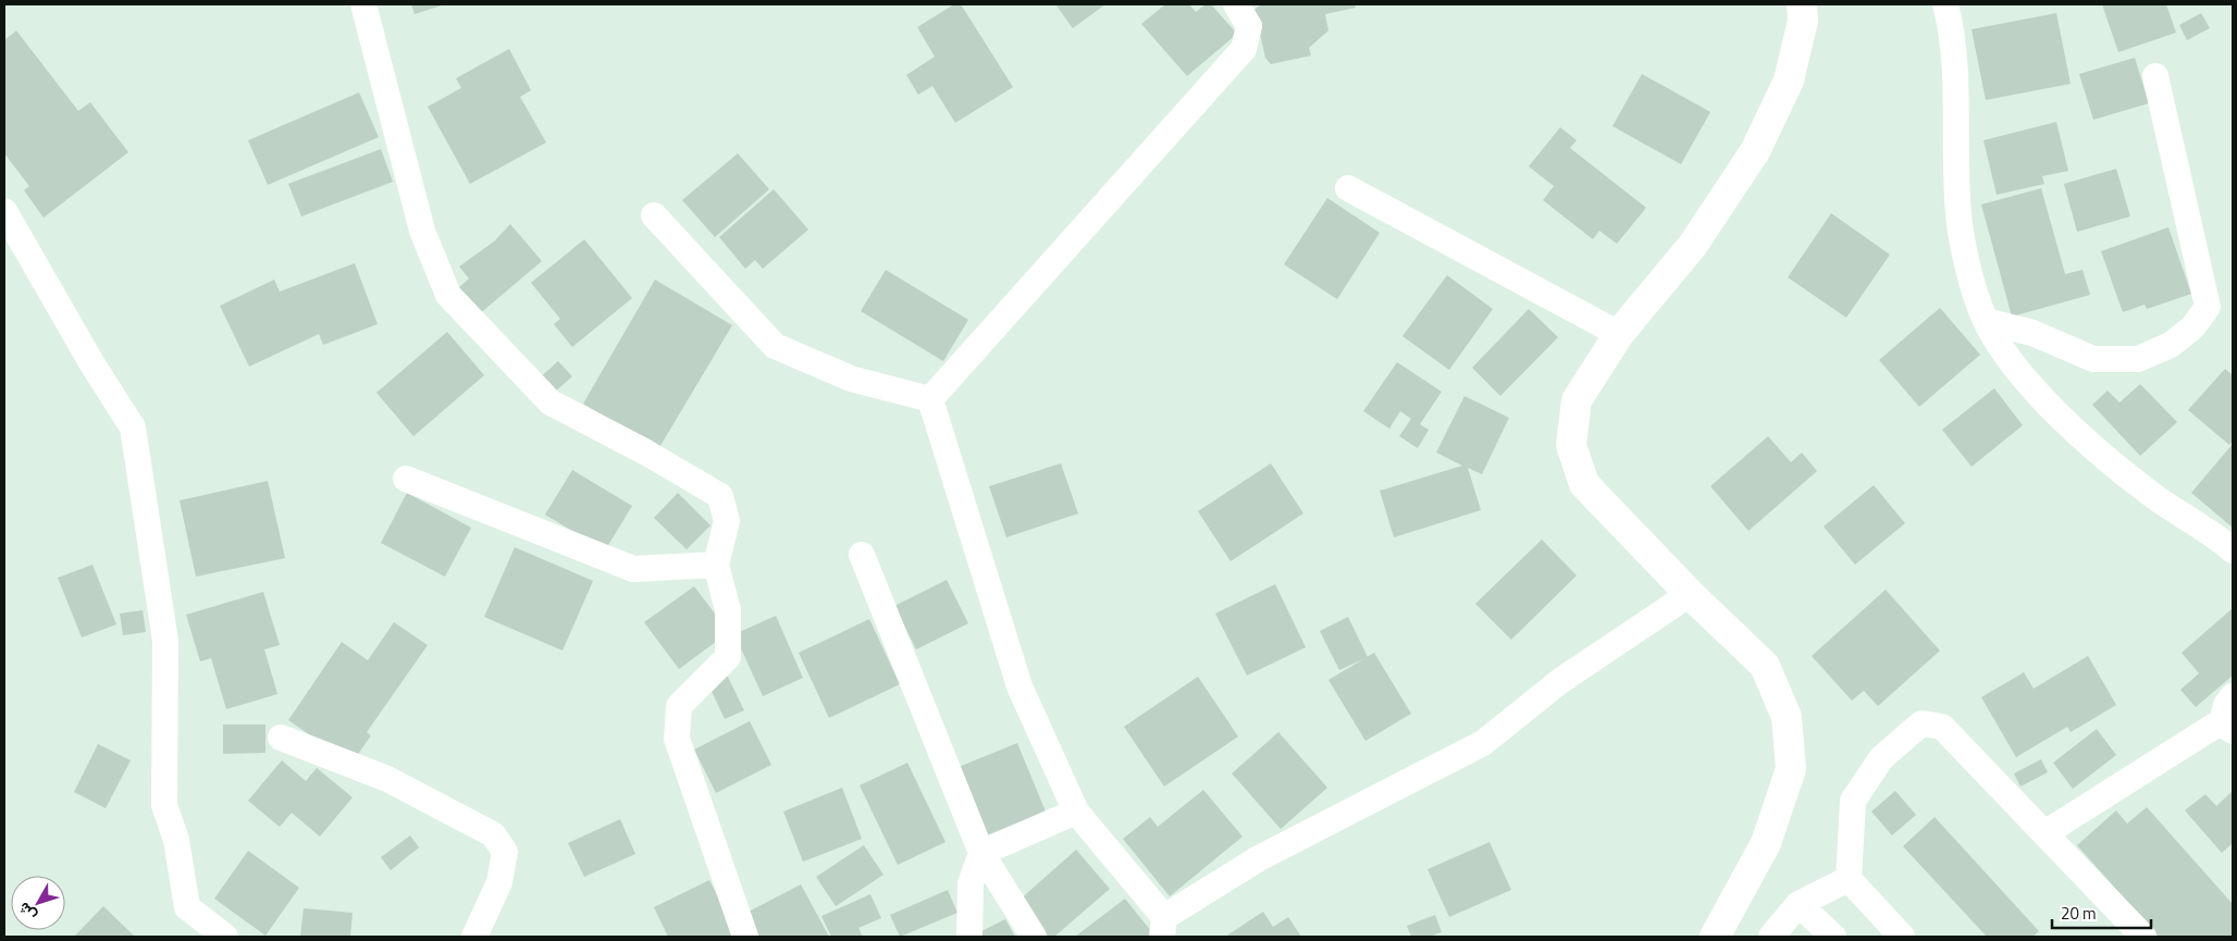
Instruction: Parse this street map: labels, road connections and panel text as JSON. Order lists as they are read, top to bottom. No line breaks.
{"scale_bar":"20 m","north":"bottom left"}
